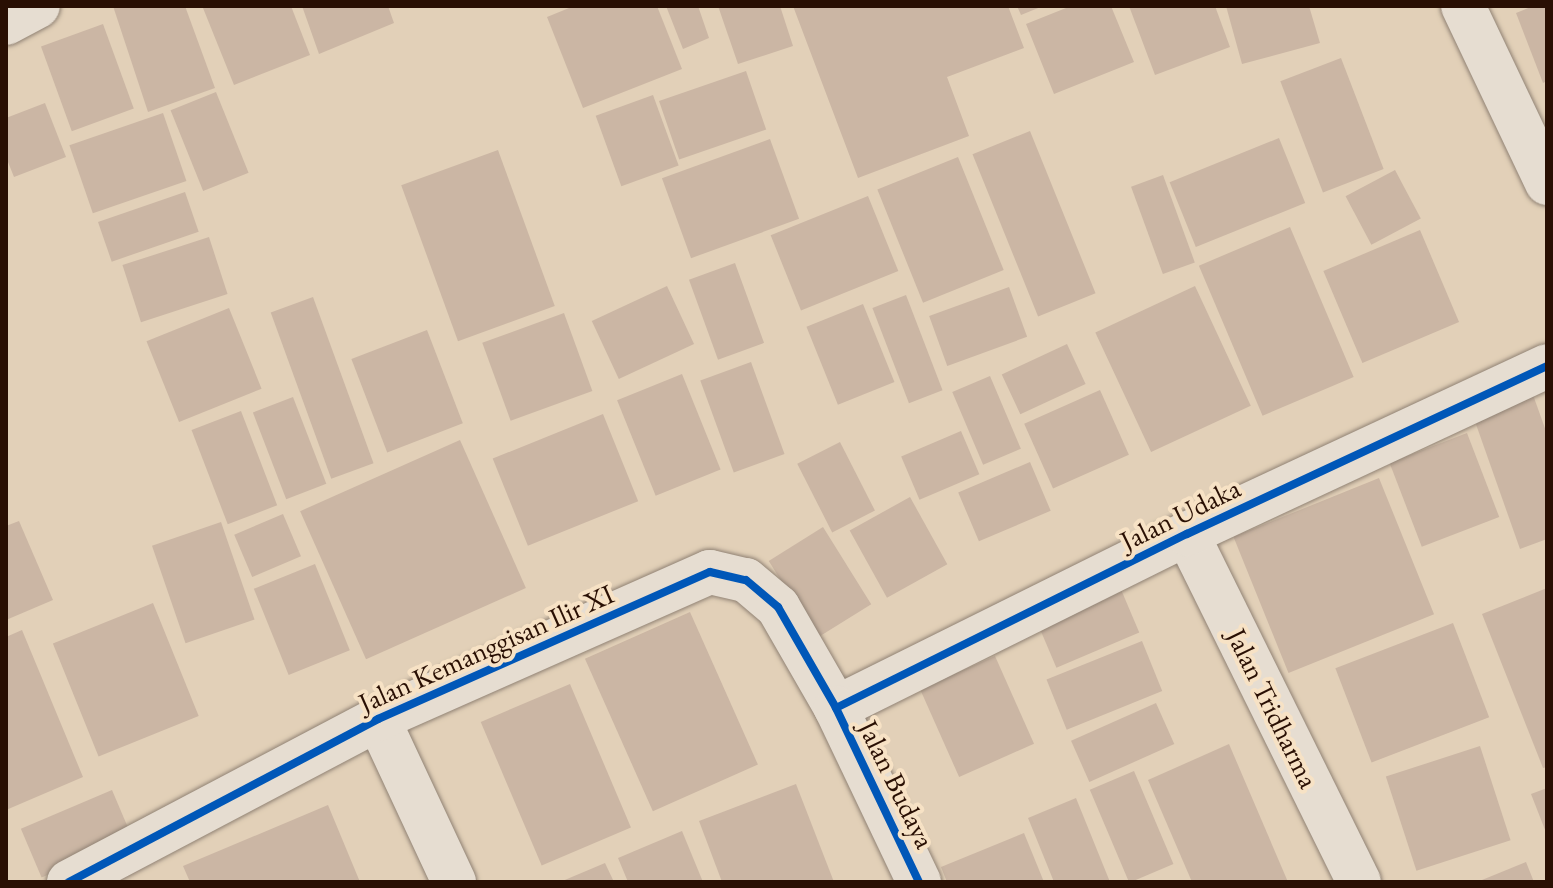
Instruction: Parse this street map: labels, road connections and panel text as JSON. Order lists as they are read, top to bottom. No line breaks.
{"streets":{"street":["Jalan Udaka","Jalan Kemanggisan Ilir XI","Jalan Tridharma","Jalan Budaya"]},"crossings":[["Jalan Udaka","Jalan Tridharma"],["Jalan Udaka","Jalan Budaya"],["Jalan Kemanggisan Ilir XI","Jalan Budaya"]]}
